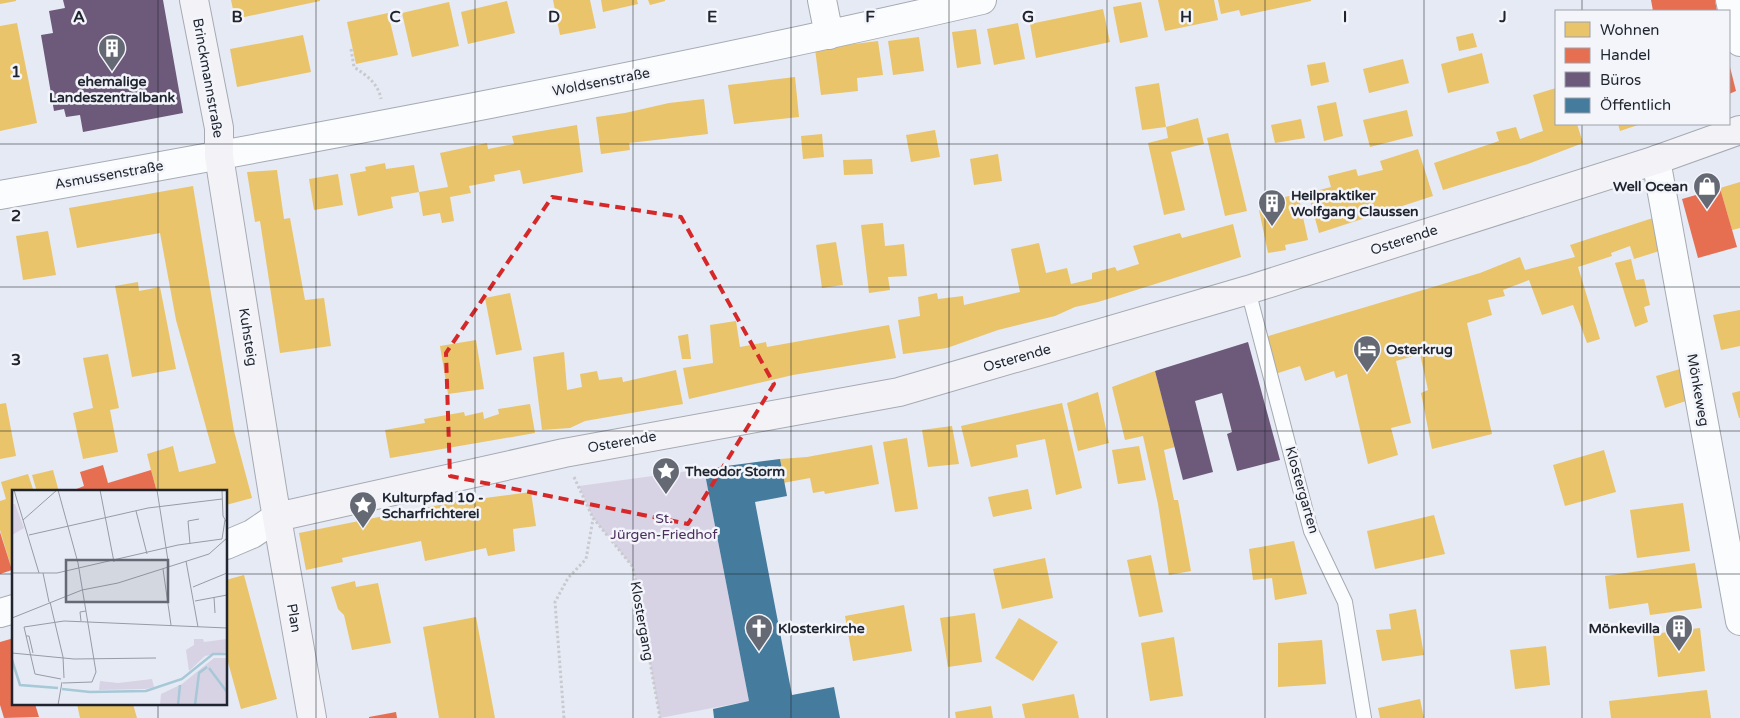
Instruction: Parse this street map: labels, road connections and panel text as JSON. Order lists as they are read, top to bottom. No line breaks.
{"streets":{"main road":["Brinckmannstraße","Osterende","Kuhsteig","Plan"],"street":["Woldsenstraße","Asmussenstraße","Mönkeweg"],"lane":["Klostergarten"],"path":["Klostergang"]},"crossings":[["Brinckmannstraße","Woldsenstraße"],["Brinckmannstraße","Asmussenstraße"],["Brinckmannstraße","Kuhsteig"],["Woldsenstraße","Asmussenstraße"],["Woldsenstraße","Kuhsteig"],["Asmussenstraße","Kuhsteig"],["Osterende","Kuhsteig"],["Osterende","Mönkeweg"],["Osterende","Klostergarten"],["Osterende","Plan"],["Osterende","Klostergang"],["Kuhsteig","Plan"]],"parks":["St. Jürgen-Friedhof"],"places":{"building":["ehemalige Landeszentralbank","Heilpraktiker Wolfgang Claussen","Mönkevilla"],"shop":["Well Ocean"],"hotel":["Osterkrug"],"place":["Theodor Storm","Kulturpfad 10 - Scharfrichterei"],"church":["Klosterkirche"]},"legend":["Wohnen","Handel","Büros","Öffentlich"],"grid":{"columns":["A","B","C","D","E","F","G","H","I","J"],"rows":["1","2","3"]}}
